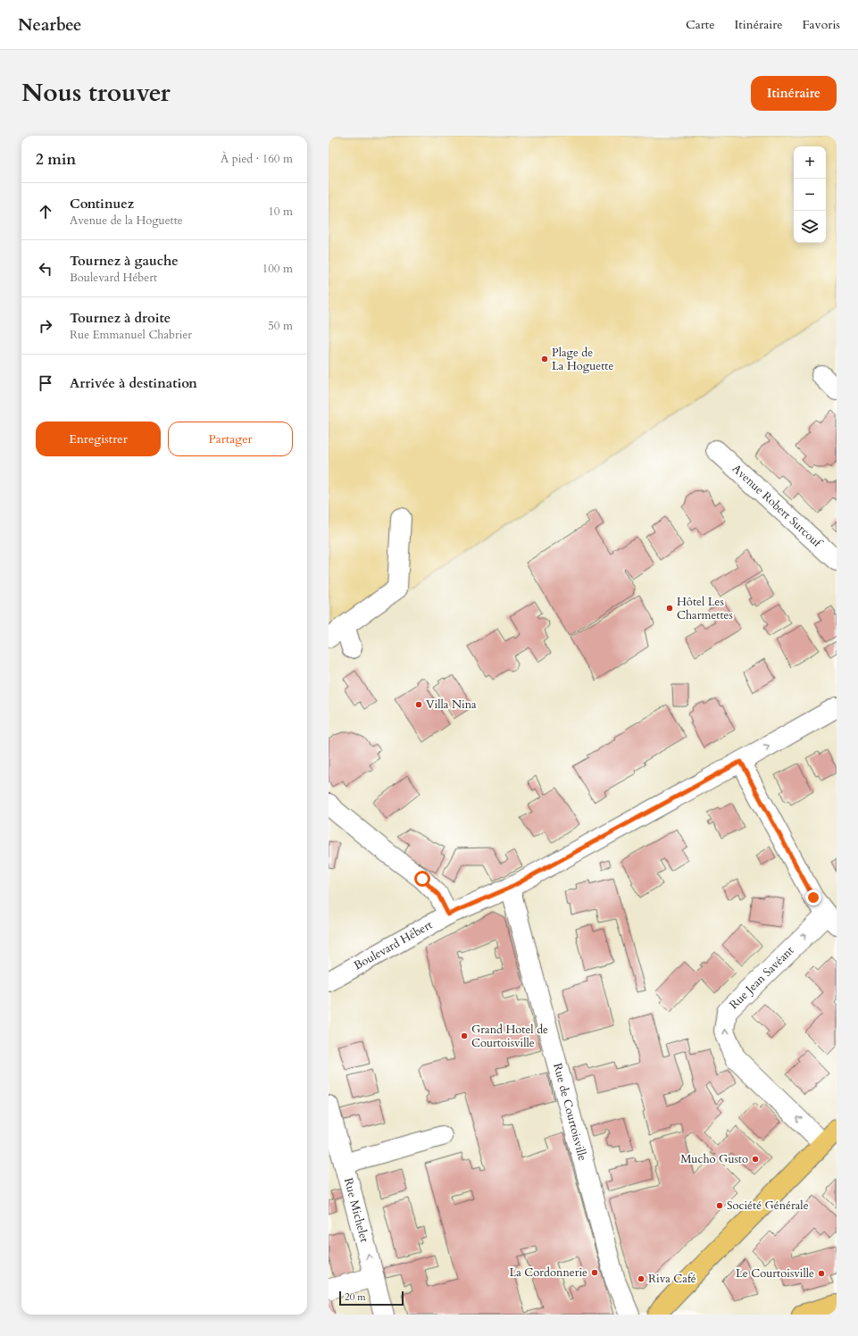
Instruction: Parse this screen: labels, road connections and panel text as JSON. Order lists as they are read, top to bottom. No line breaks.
{"streets":{"street":["Avenue Robert Surcouf","Boulevard Hébert","Rue Jean Savéant","Rue de Courtoisville","Rue Michelet"]},"crossings":[["Boulevard Hébert","Rue de Courtoisville"]],"one_way":["Rue Michelet"],"places":["Plage de La Hoguette","Hôtel Les Charmettes","Villa Nina","Grand Hotel de Courtoisville","Mucho Gusto","Société Générale","La Cordonnerie","Le Courtoisville","Riva Café"],"scale_bar":"20 m","page":{"header":"Nearbee","nav":["Carte","Itinéraire","Favoris"],"title":"Nous trouver","buttons":["Itinéraire",["Enregistrer","Partager"]],"heading":["2 min","À pied · 160 m"],"map_buttons":["+","−"],"list":[["Continuez","Avenue de la Hoguette","10 m"],["Tournez à gauche","Boulevard Hébert","100 m"],["Tournez à droite","Rue Emmanuel Chabrier","50 m"],"Arrivée à destination"],"scale":"20 m"}}
